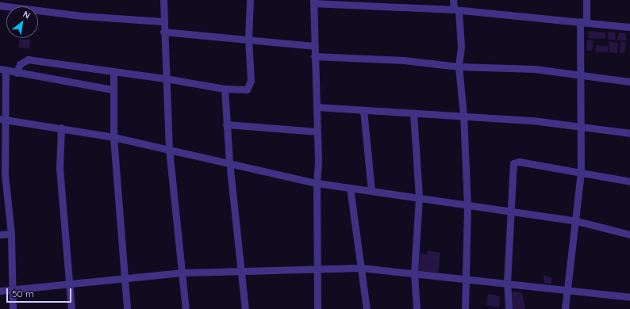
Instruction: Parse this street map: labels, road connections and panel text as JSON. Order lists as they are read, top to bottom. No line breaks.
{"scale_bar":"50 m","north":"top right"}
